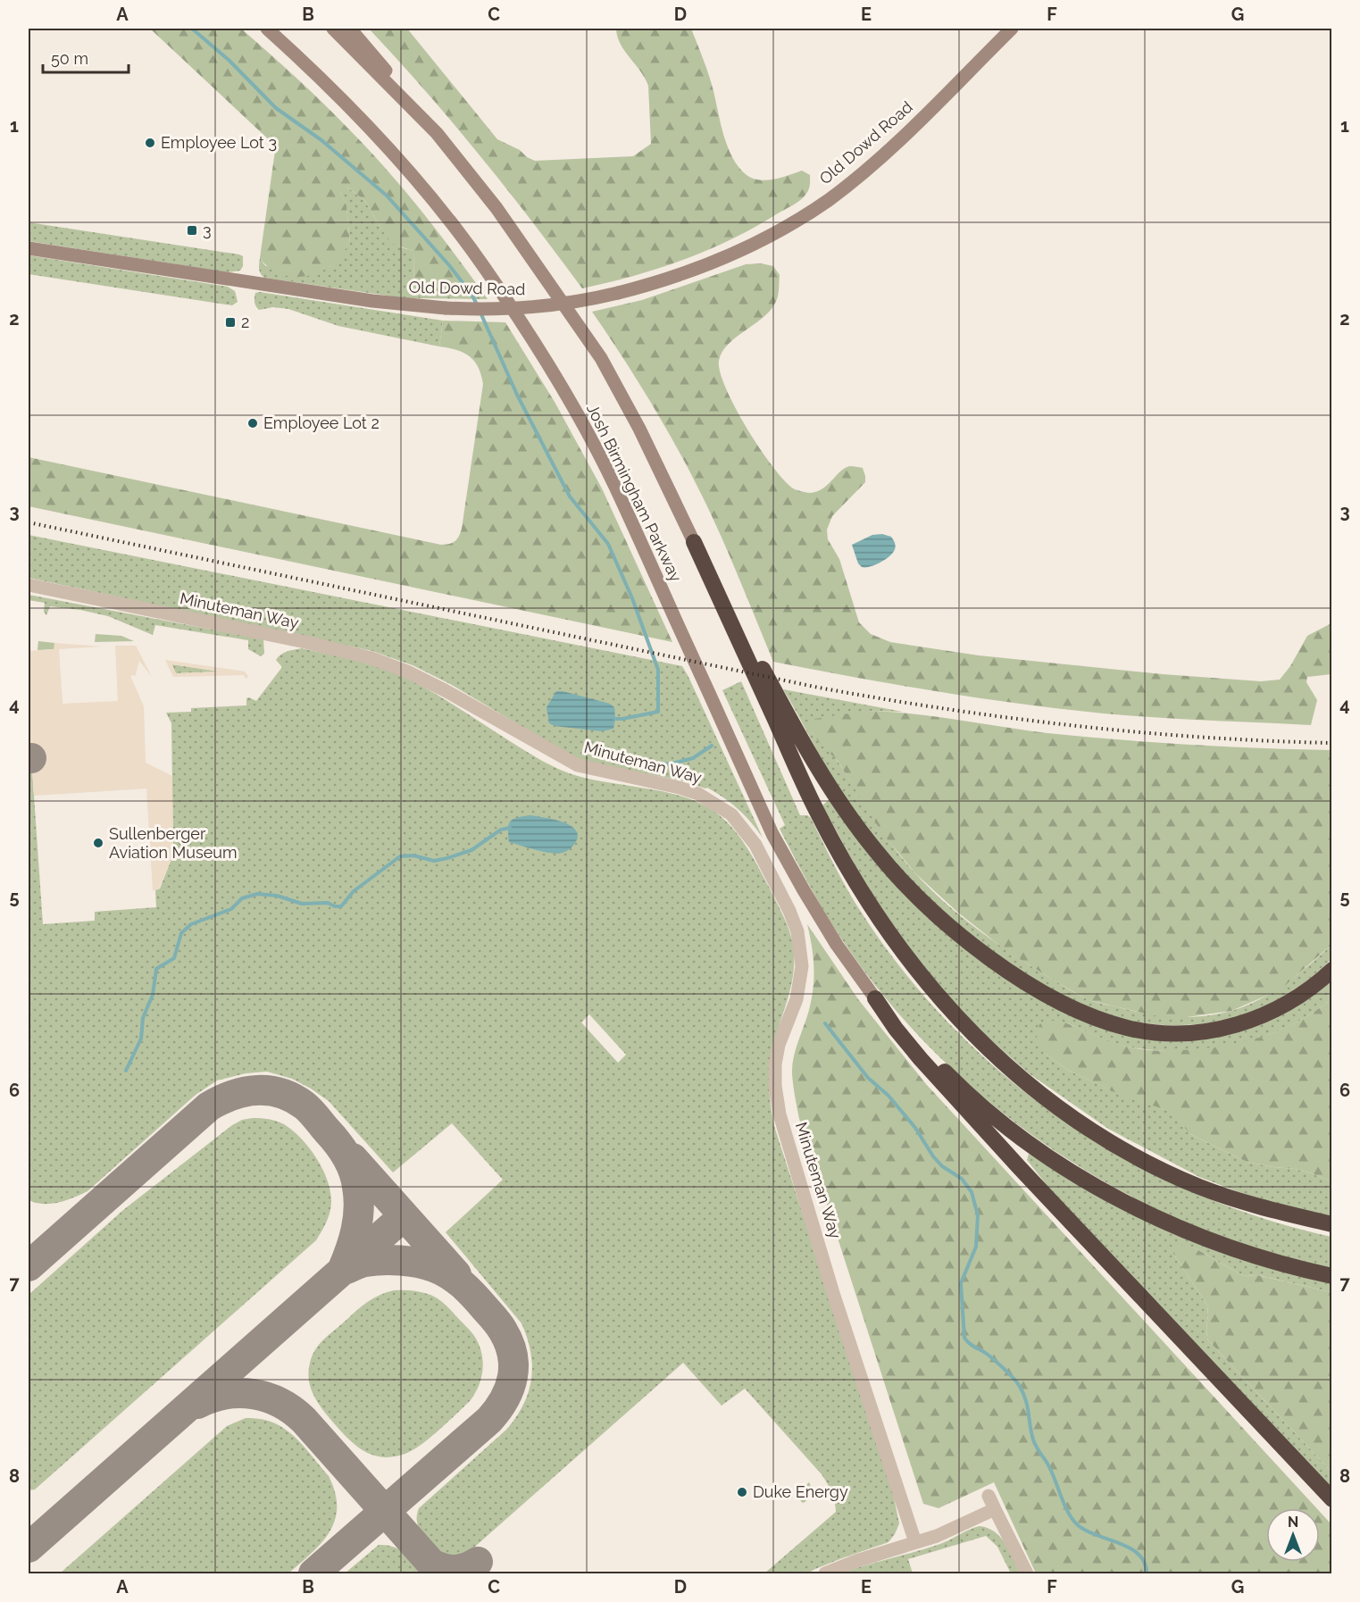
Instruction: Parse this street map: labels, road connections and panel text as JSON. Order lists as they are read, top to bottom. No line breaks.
{"streets":{"main road":["Old Dowd Road","Josh Birmingham Parkway"],"street":["Minuteman Way"]},"places":{"other":["Employee Lot 3","Employee Lot 2","Sullenberger Aviation Museum","Duke Energy"],"transit":["3","2"]},"scale_bar":"50 m","north":"top","grid":{"columns":["A","B","C","D","E","F","G"],"rows":["1","2","3","4","5","6","7","8"]}}
